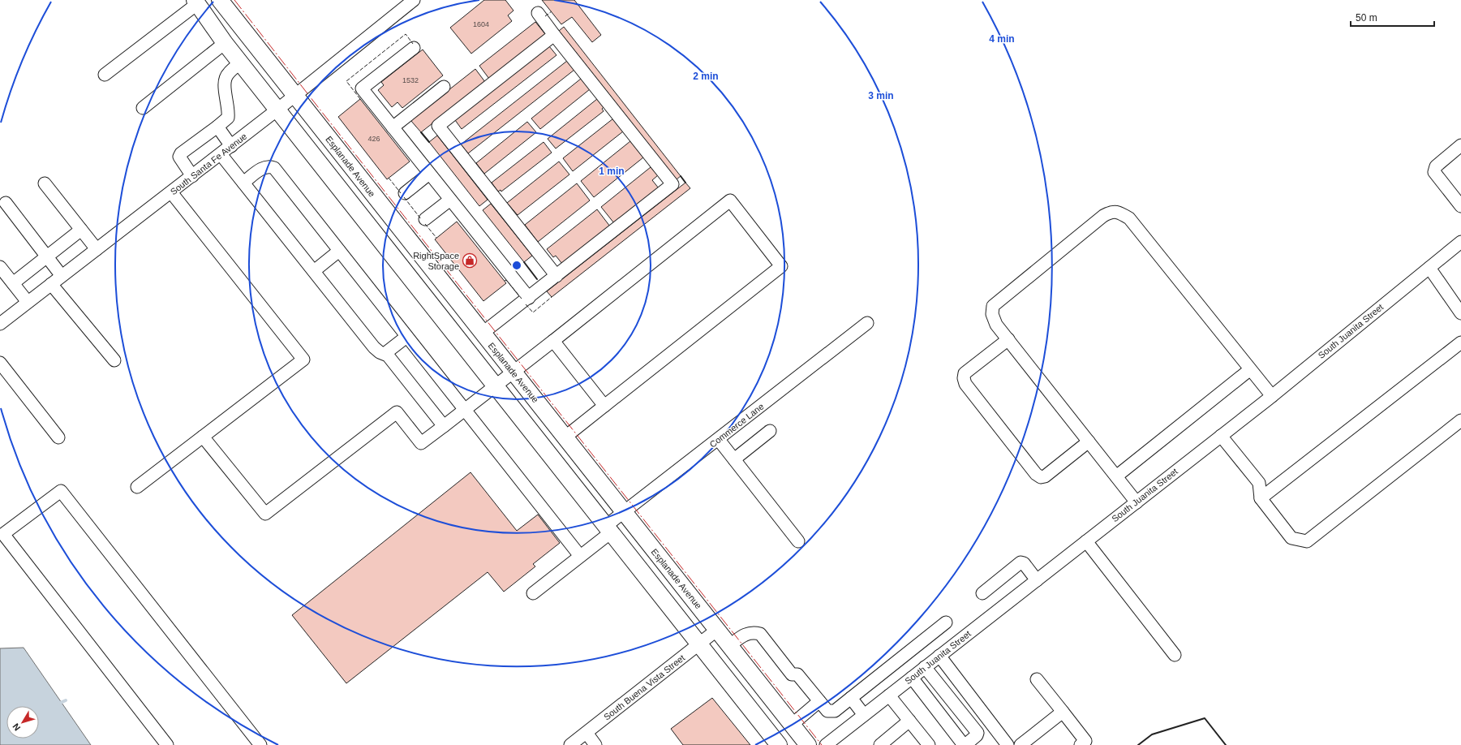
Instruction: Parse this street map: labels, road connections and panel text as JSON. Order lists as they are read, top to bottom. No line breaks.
{"streets":{"main road":["Esplanade Avenue"],"street":["South Santa Fe Avenue","South Juanita Street","Commerce Lane","South Buena Vista Street"]},"crossings":[["South Santa Fe Avenue","Esplanade Avenue"],["Esplanade Avenue","Commerce Lane"],["Esplanade Avenue","South Buena Vista Street"]],"places":{"shop":["RightSpace Storage"]},"house_numbers":["1604","1532","426"],"scale_bar":"50 m","north":"bottom left","rings":["4 min","2 min","3 min","1 min"]}
